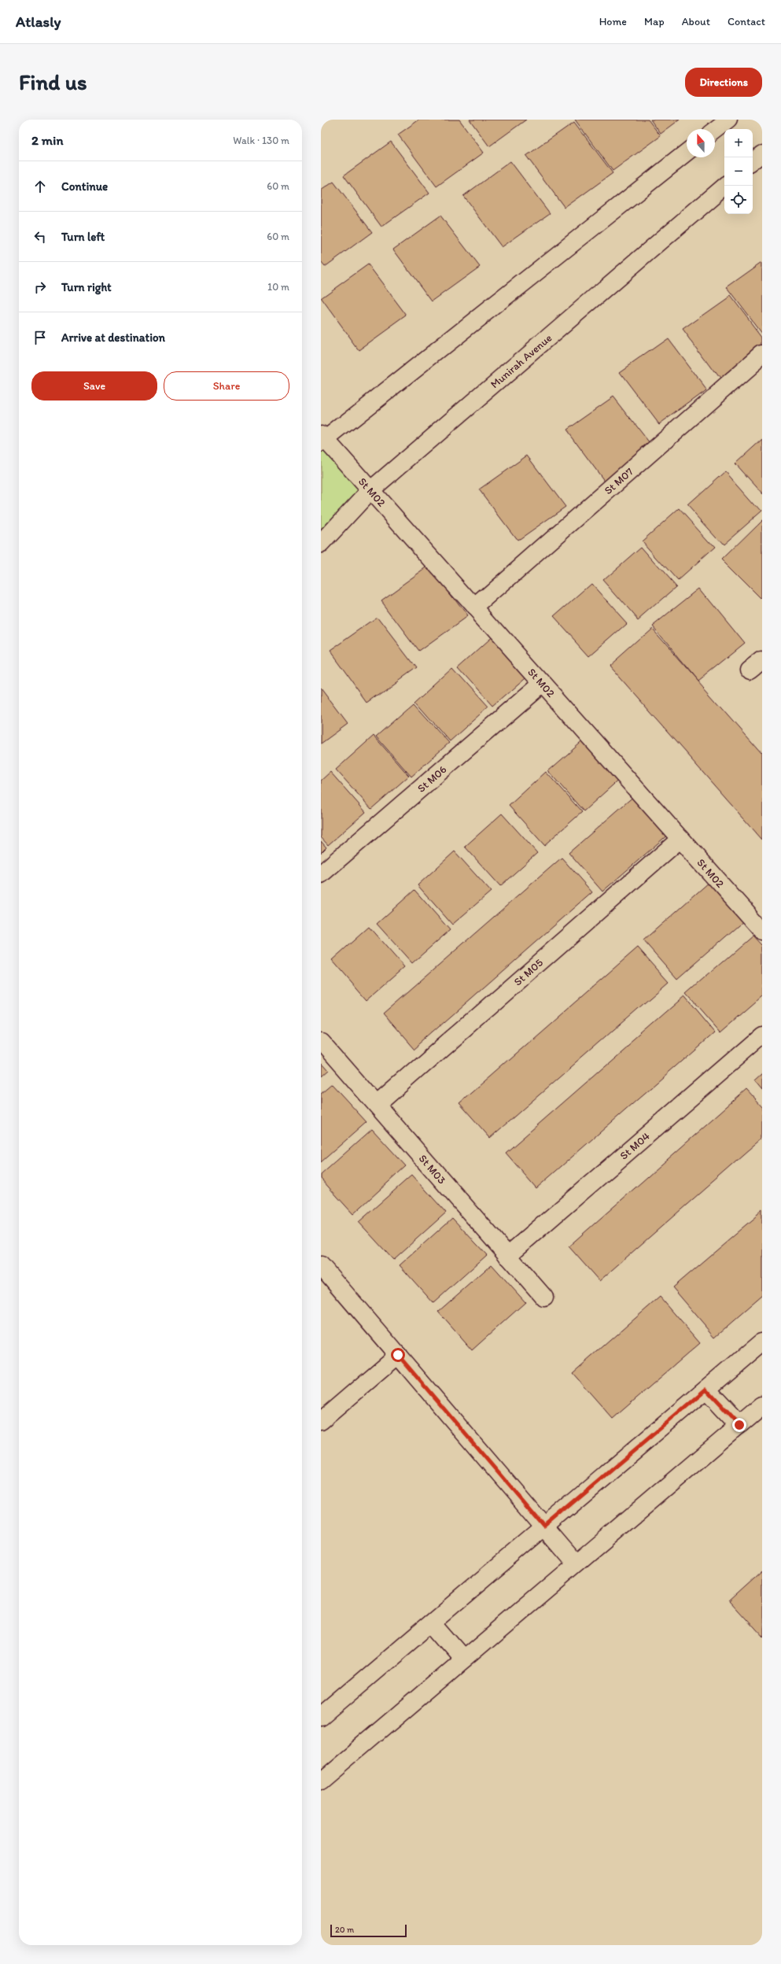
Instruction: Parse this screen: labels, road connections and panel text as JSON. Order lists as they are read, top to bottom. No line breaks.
{"streets":{"street":["Munirah Avenue","St M07","St M02","St M06","St M05","St M04","St M03"]},"crossings":[["Munirah Avenue","St M02"],["St M07","St M02"],["St M02","St M06"],["St M02","St M05"],["St M05","St M03"],["St M04","St M03"]],"scale_bar":"20 m","north":"top","page":{"header":"Atlasly","nav":["Home","Map","About","Contact"],"buttons":["Directions",["Save","Share"]],"title":"Find us","heading":["2 min","Walk · 130 m"],"map_buttons":["+","−"],"list":[["Continue","60 m"],["Turn left","60 m"],["Turn right","10 m"],"Arrive at destination"],"scale":"20 m"}}
